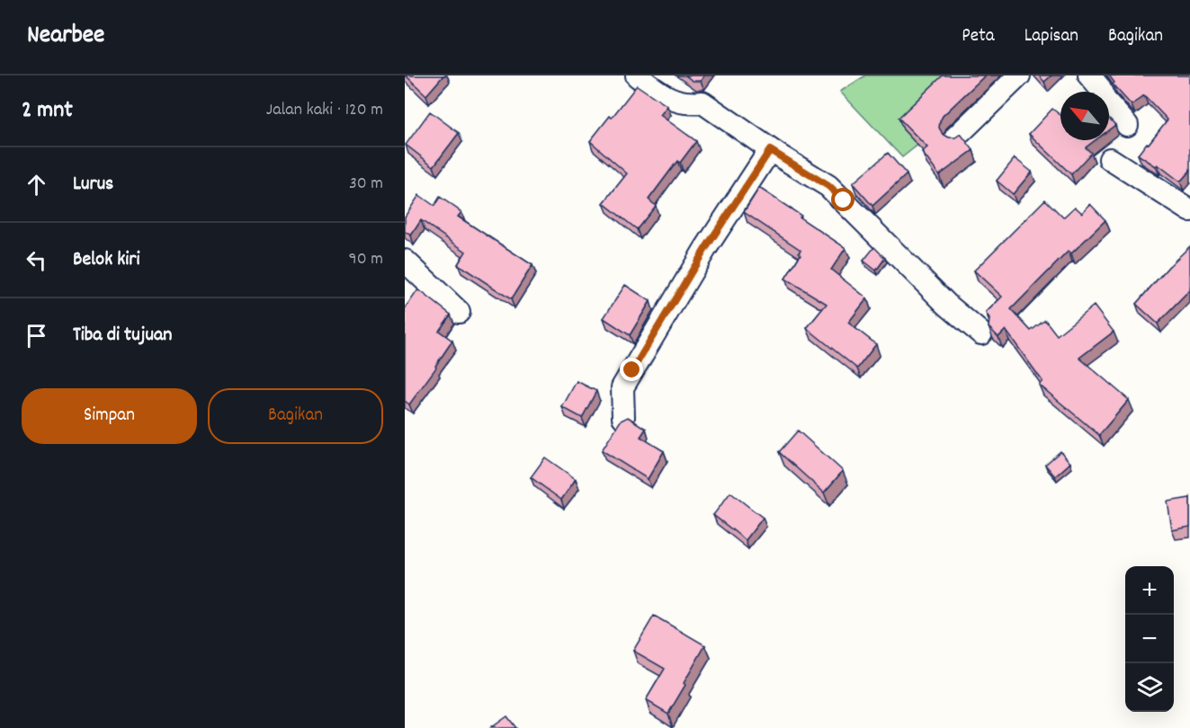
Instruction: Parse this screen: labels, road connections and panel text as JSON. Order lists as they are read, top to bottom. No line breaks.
{"north":"top left","page":{"header":"Nearbee","nav":["Peta","Lapisan","Bagikan"],"heading":["2 mnt","Jalan kaki · 120 m"],"list":[["Lurus","30 m"],["Belok kiri","90 m"],"Tiba di tujuan"],"buttons":["Simpan","Bagikan"],"map_buttons":["+","−"]}}
